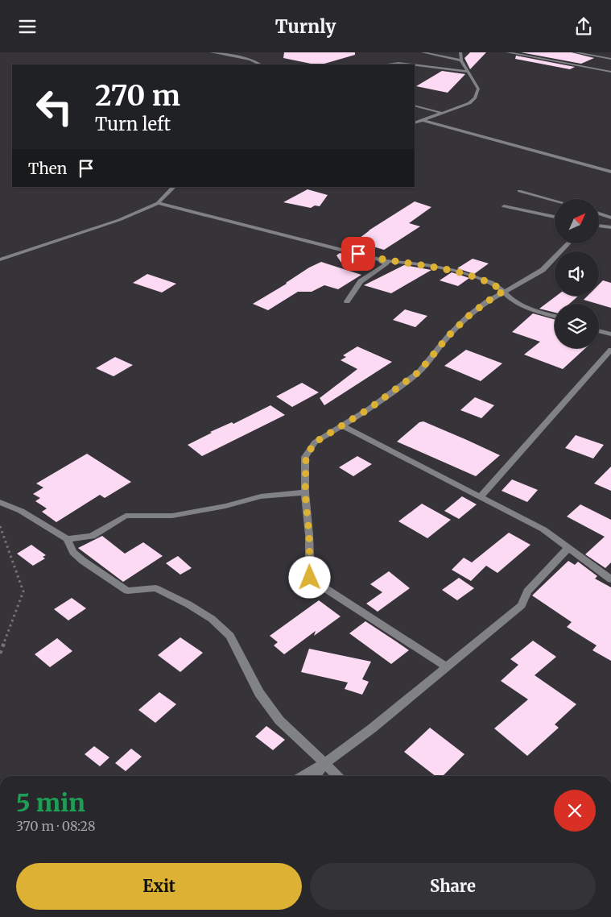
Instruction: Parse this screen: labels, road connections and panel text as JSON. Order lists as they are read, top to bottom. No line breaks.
{"north":"top right","page":{"header":"Turnly","turn":["270 m","Turn left"],"then":"Then","heading":["5 min","370 m · 08:28"],"buttons":["Exit","Share"]}}
